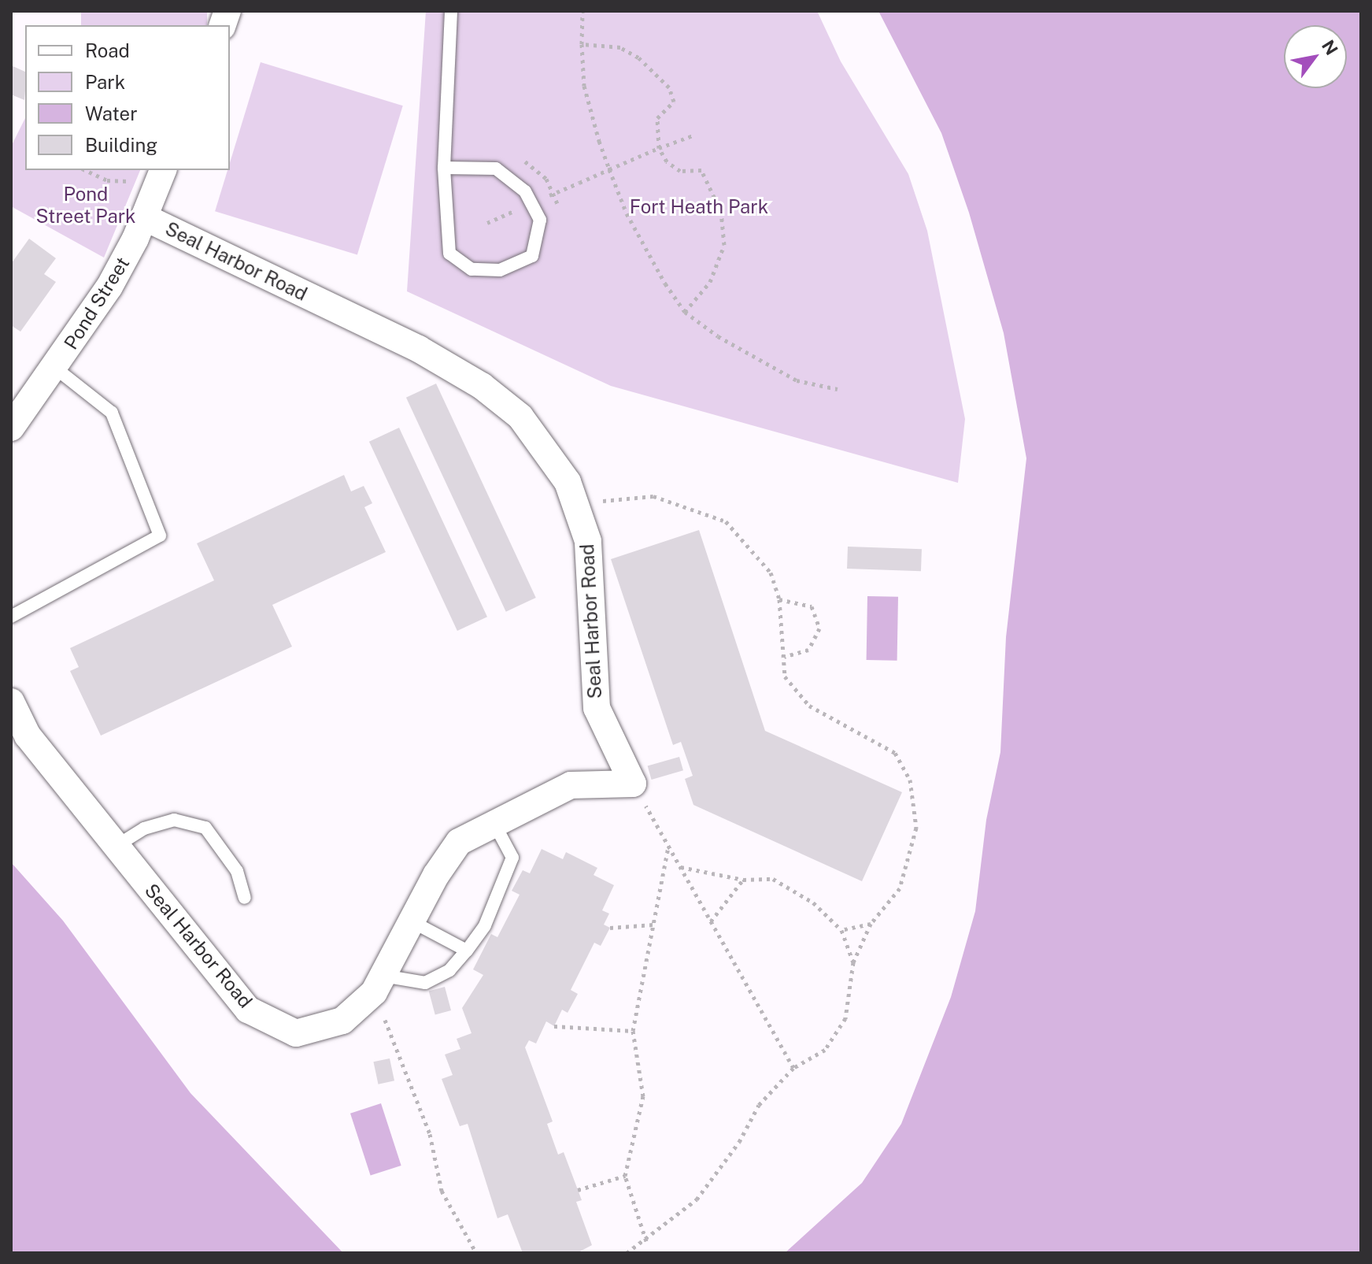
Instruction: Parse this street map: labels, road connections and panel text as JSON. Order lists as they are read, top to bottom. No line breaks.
{"streets":{"street":["Seal Harbor Road","Pond Street"]},"crossings":[["Seal Harbor Road","Pond Street"]],"parks":["Pond Street Park","Fort Heath Park"],"legend":["Road","Park","Water","Building"],"north":"top right"}
